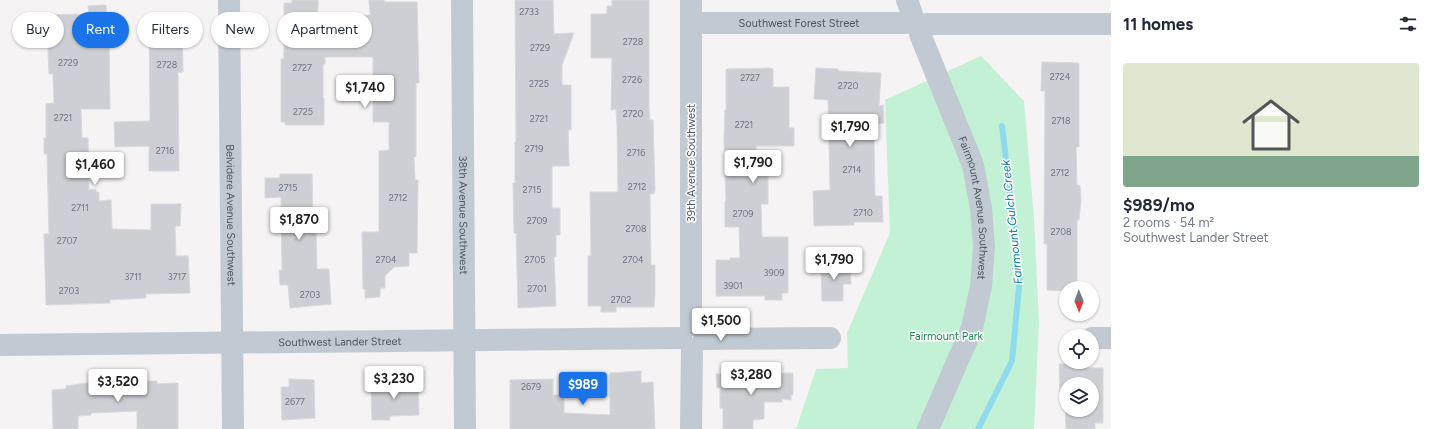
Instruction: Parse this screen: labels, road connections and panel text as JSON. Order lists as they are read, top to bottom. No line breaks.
{"streets":{"street":["Southwest Forest Street","39th Avenue Southwest","Fairmount Avenue Southwest","Belvidere Avenue Southwest","38th Avenue Southwest","Southwest Lander Street"]},"crossings":[["Southwest Forest Street","39th Avenue Southwest"],["Southwest Forest Street","Fairmount Avenue Southwest"],["39th Avenue Southwest","Southwest Lander Street"],["Belvidere Avenue Southwest","Southwest Lander Street"],["38th Avenue Southwest","Southwest Lander Street"]],"water":["Fairmount Gulch Creek"],"parks":["Fairmount Park"],"house_numbers":["2733","2728","2729","2729","2728","2727","2724","2727","2726","2725","2720","2725","2720","2721","2721","2718","2721","2719","2716","2716","2714","2712","2712","2715","2715","2712","2711","2710","2709","2709","2708","2708","2707","2704","2705","2704","3909","3711","3717","3901","2701","2703","2703","2702","2679","2677"],"north":"bottom","page":{"heading":"11 homes","chip":["Buy","Rent","Filters","New","Apartment"],"list":[{"name":"$989/mo","note":"2 rooms · 54 m² · Southwest Lander Street"}],"price":["$1,740","$1,790","$1,790","$1,460","$1,870","$1,790","$1,500","$3,280","$3,230","$3,520","$989"]}}
